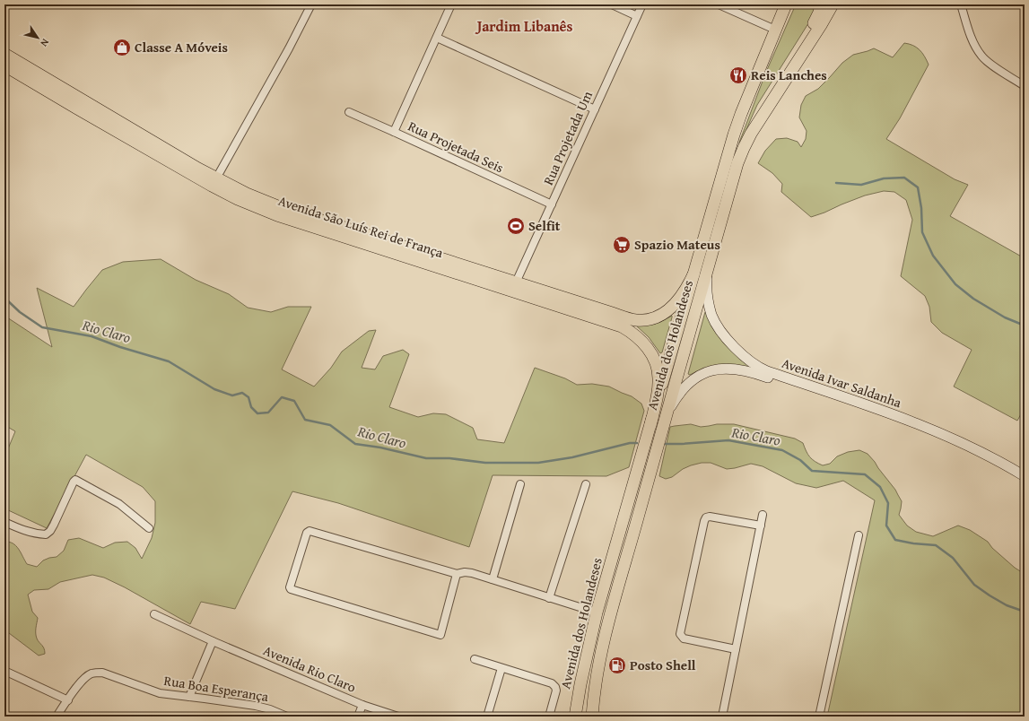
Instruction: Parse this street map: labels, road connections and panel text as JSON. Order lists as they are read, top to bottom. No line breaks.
{"streets":{"main road":["Avenida São Luís Rei de França","Avenida dos Holandeses","Avenida Ivar Saldanha"],"street":["Rua Projetada Um","Rua Projetada Seis","Avenida Rio Claro","Rua Boa Esperança"]},"crossings":[["Rua Projetada Um","Rua Projetada Seis"],["Rua Projetada Um","Avenida São Luís Rei de França"],["Avenida São Luís Rei de França","Avenida dos Holandeses"],["Avenida dos Holandeses","Avenida Ivar Saldanha"]],"districts":["Jardim Libanês"],"water":["Rio Claro"],"places":{"shop":["Classe A Móveis"],"restaurant":["Reis Lanches"],"sports":["Selfit"],"supermarket":["Spazio Mateus"],"fuel station":["Posto Shell"]},"north":"bottom right"}
